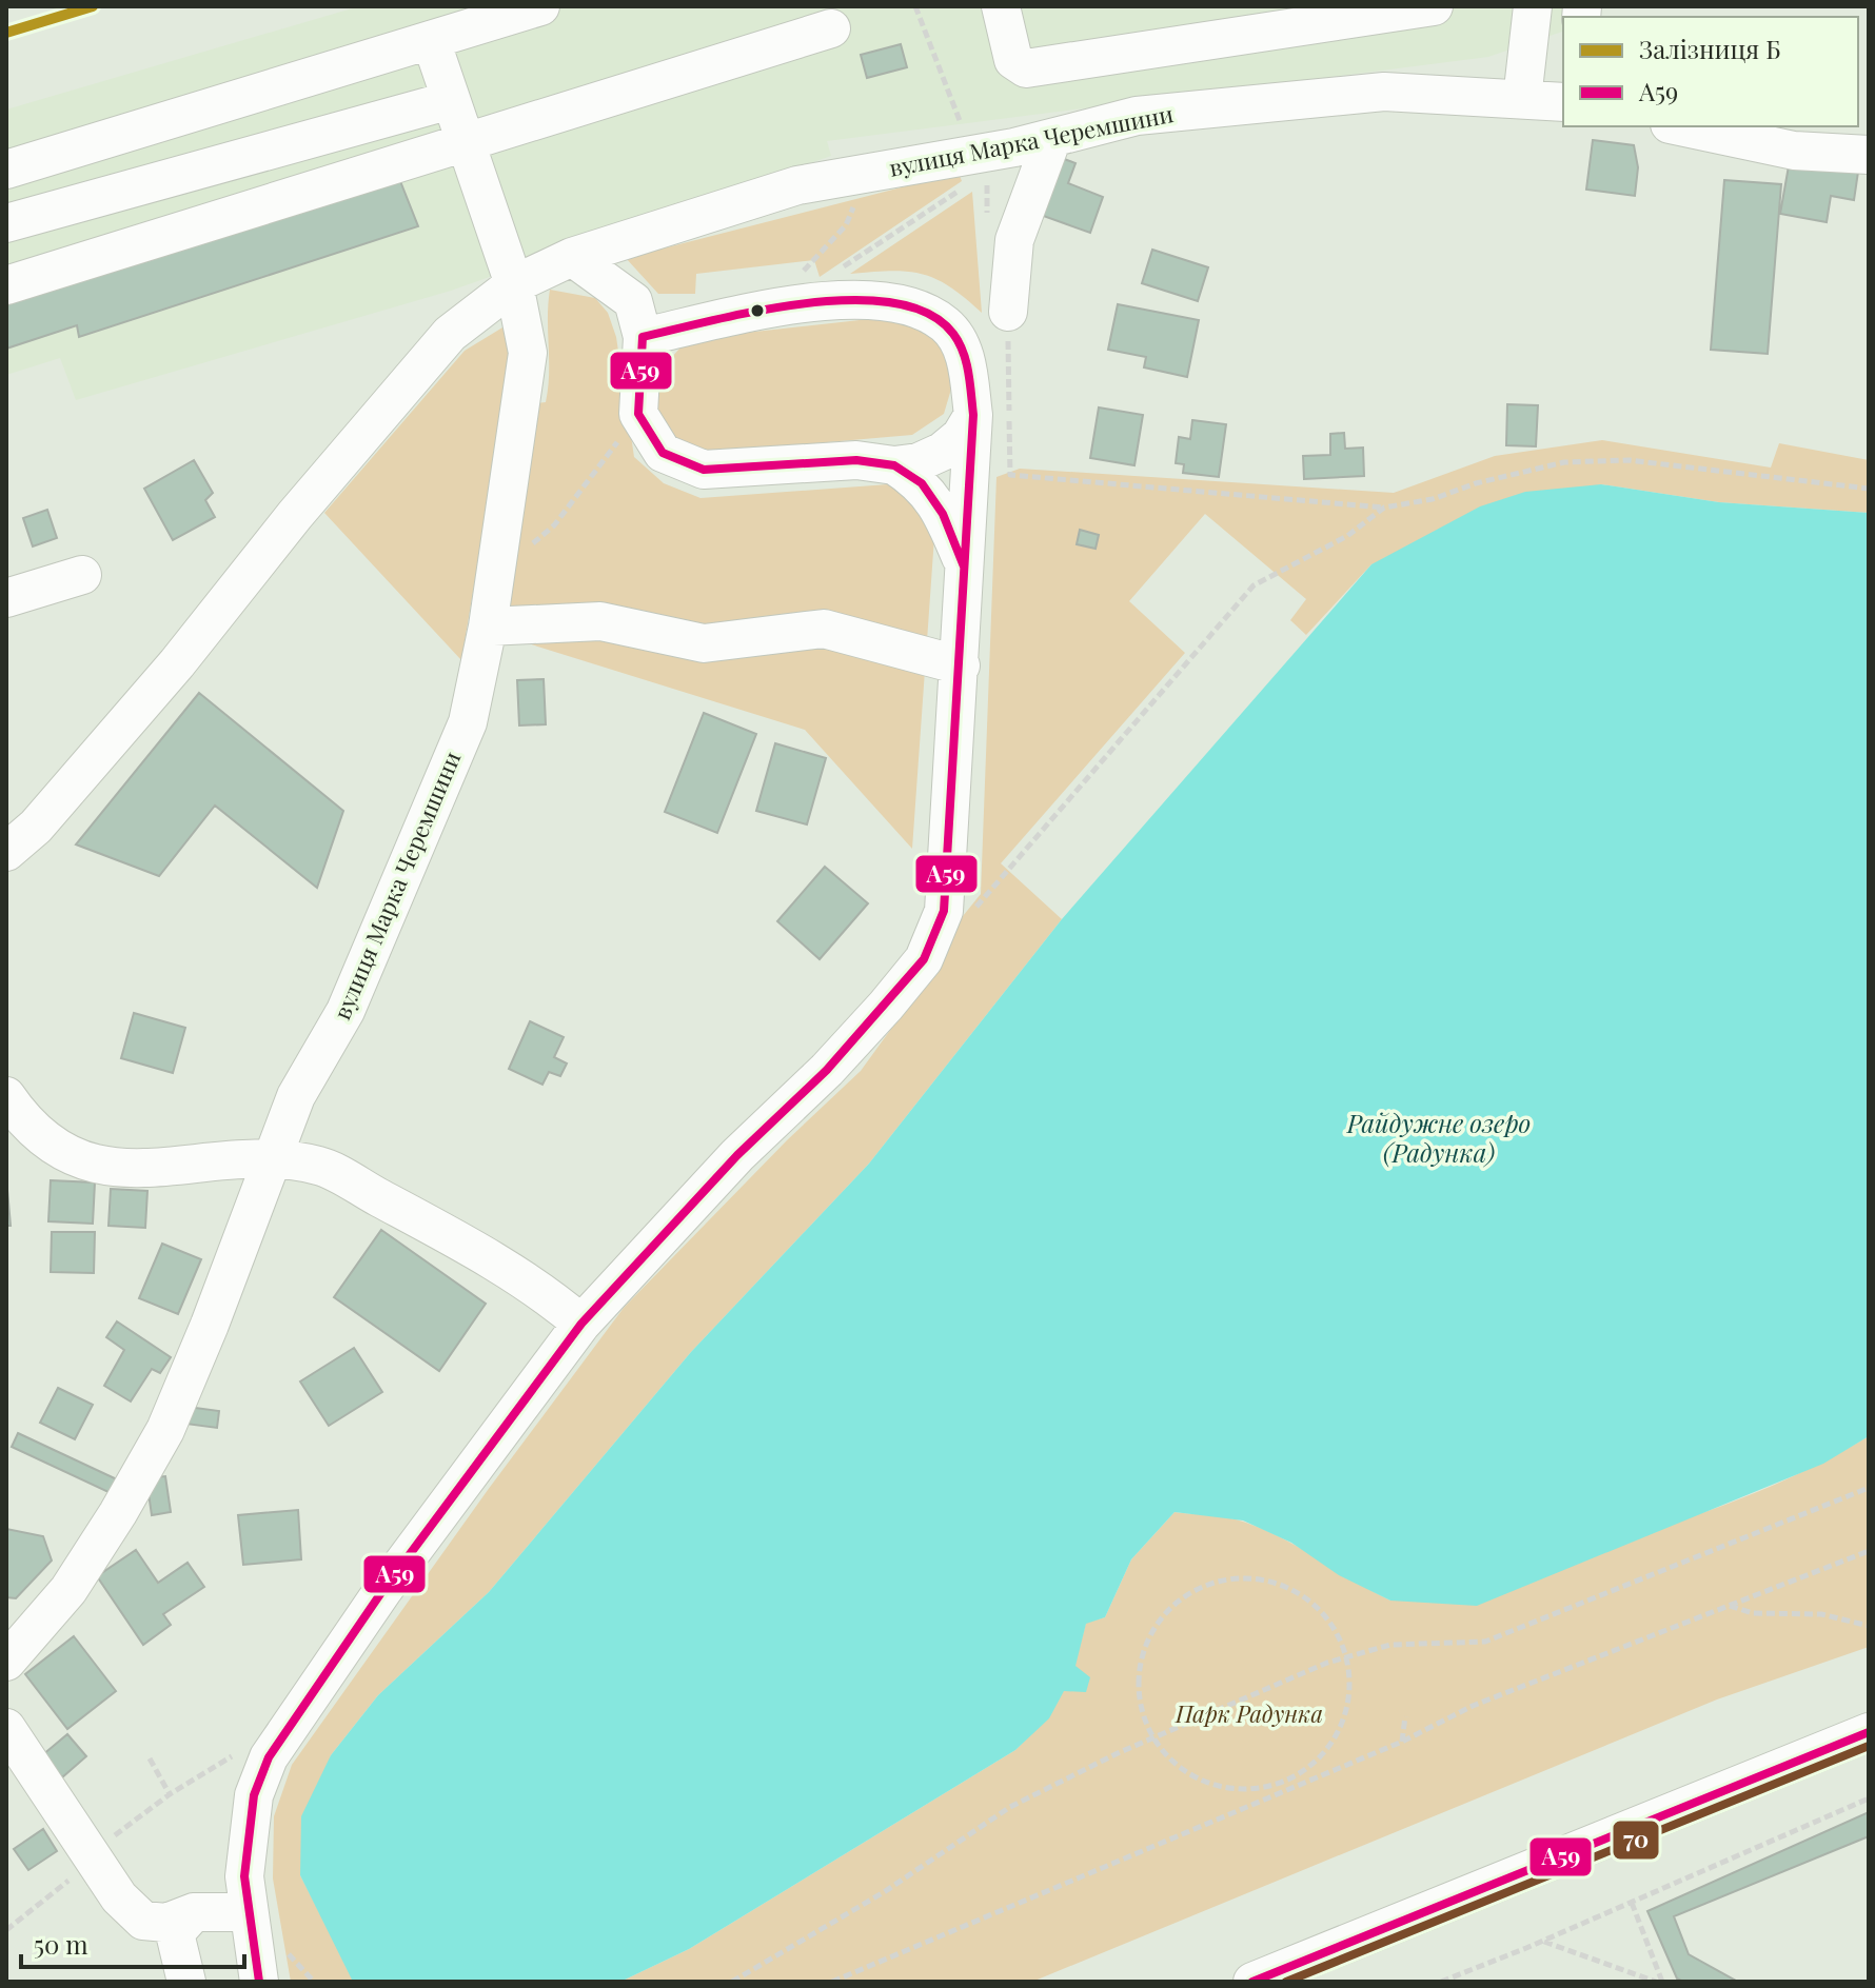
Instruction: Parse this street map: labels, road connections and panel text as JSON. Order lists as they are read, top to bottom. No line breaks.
{"streets":{"street":["вулиця Марка Черемшини"]},"water":["Райдужне озеро (Радунка)"],"parks":["Парк Радунка"],"lines":["rail line Б","transit line А59","transit line 70"],"legend":["Залізниця Б","А59"],"scale_bar":"50 m"}
